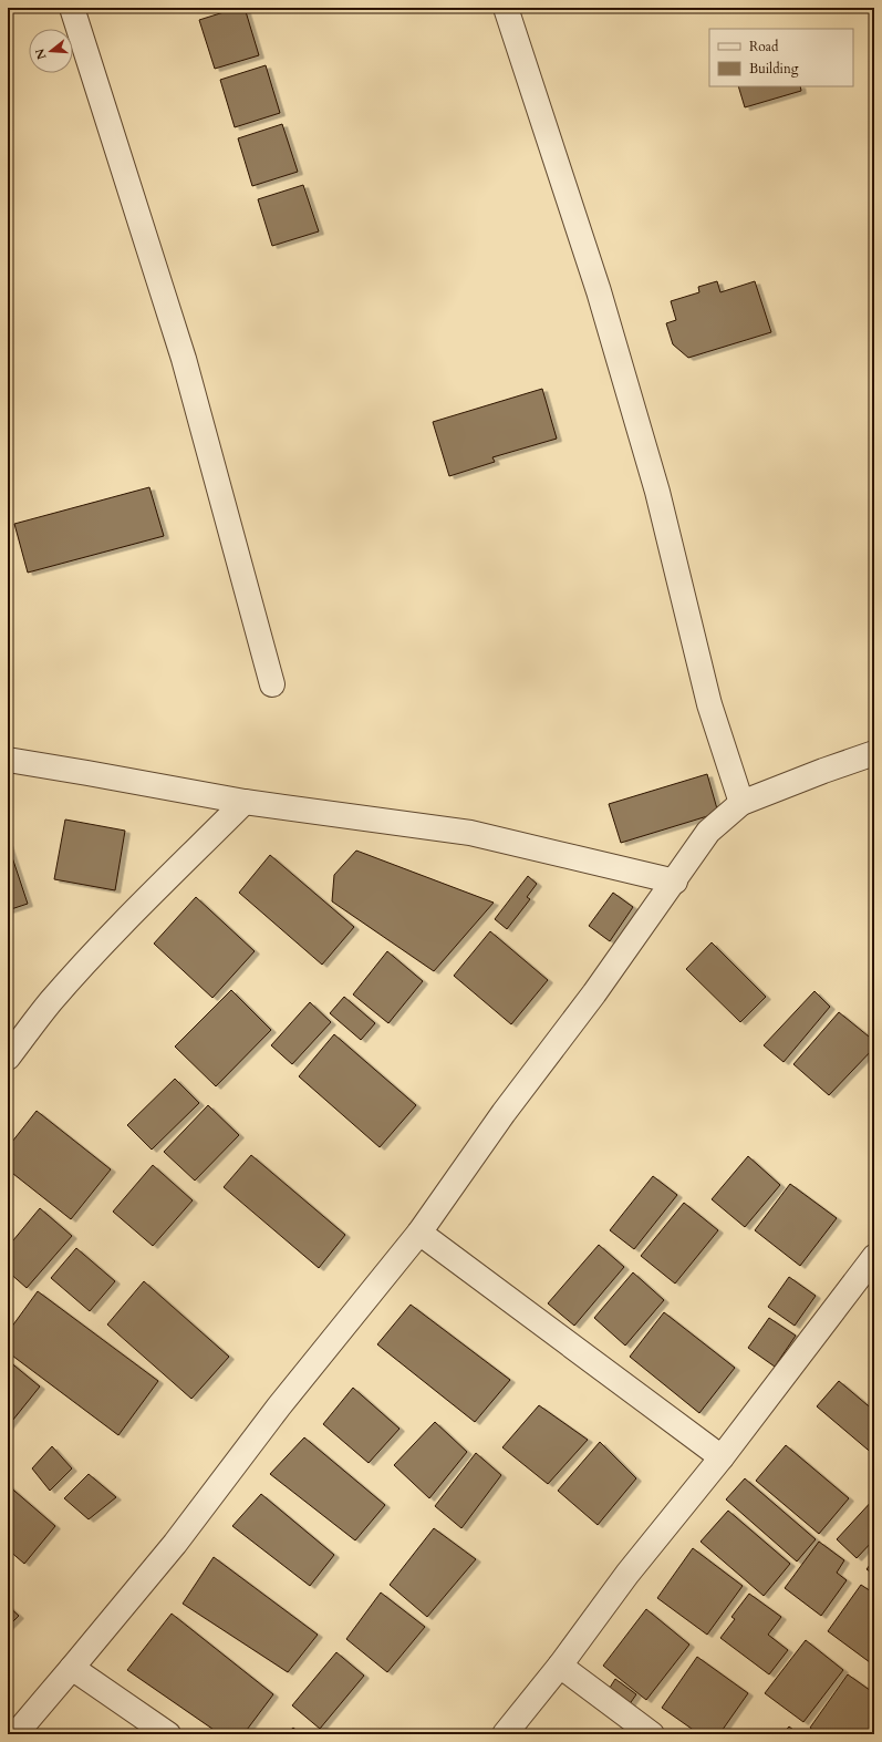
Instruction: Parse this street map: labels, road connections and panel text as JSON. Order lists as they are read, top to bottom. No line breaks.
{"legend":["Road","Building"],"north":"left"}
